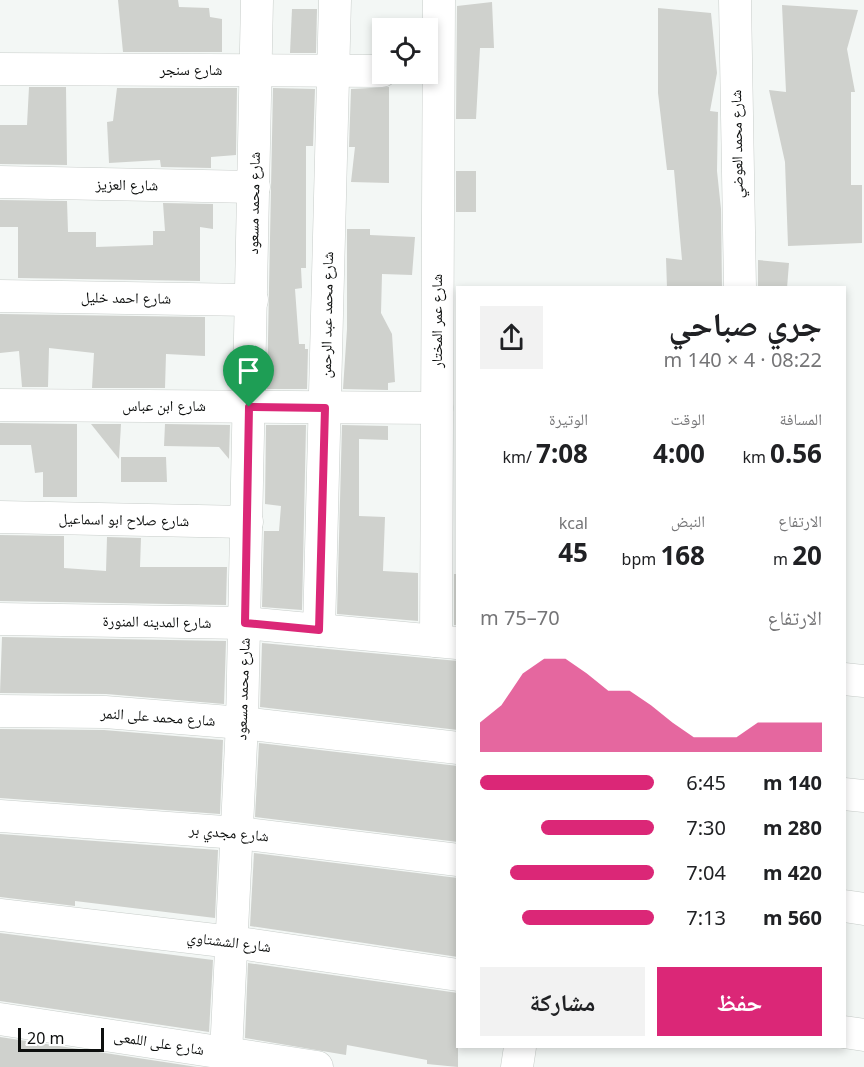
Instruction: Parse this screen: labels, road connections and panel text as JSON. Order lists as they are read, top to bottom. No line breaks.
{"streets":{"street":["شارع سنجر","شارع محمد العوضي","شارع العزيز","شارع محمد مسعود","شارع احمد خليل","شارع محمد عبد الرحمن","شارع عمر المختار","شارع ابن عباس","شارع صلاح ابو اسماعيل","شارع المدينه المنورة","شارع محمد على النمر","شارع مجدي بر","شارع الششتاوي","شارع على اللمعى"]},"crossings":[["شارع سنجر","شارع محمد مسعود"],["شارع سنجر","شارع محمد عبد الرحمن"],["شارع العزيز","شارع محمد مسعود"],["شارع محمد مسعود","شارع احمد خليل"],["شارع محمد مسعود","شارع ابن عباس"],["شارع محمد مسعود","شارع صلاح ابو اسماعيل"],["شارع محمد مسعود","شارع المدينه المنورة"],["شارع محمد مسعود","شارع محمد على النمر"],["شارع محمد مسعود","شارع مجدي بر"],["شارع محمد مسعود","شارع الششتاوي"],["شارع محمد مسعود","شارع على اللمعى"],["شارع محمد عبد الرحمن","شارع ابن عباس"],["شارع محمد عبد الرحمن","شارع المدينه المنورة"],["شارع عمر المختار","شارع ابن عباس"],["شارع عمر المختار","شارع المدينه المنورة"]],"scale_bar":"20 m","page":{"heading":["جري صباحي","08:22 · 4 × 140 m"],"stats":[["المسافة","0.56 km"],["الوقت","4:00"],["الوتيرة","7:08 /km"],["الارتفاع","20 m"],["النبض","168 bpm"],["kcal","45"]],"chart":["الارتفاع","70–75 m"],"list":[{"name":"140 m","note":"6:45"},{"name":"280 m","note":"7:30"},{"name":"420 m","note":"7:04"},{"name":"560 m","note":"7:13"}],"buttons":["حفظ","مشاركة"],"scale":"20 m"}}
